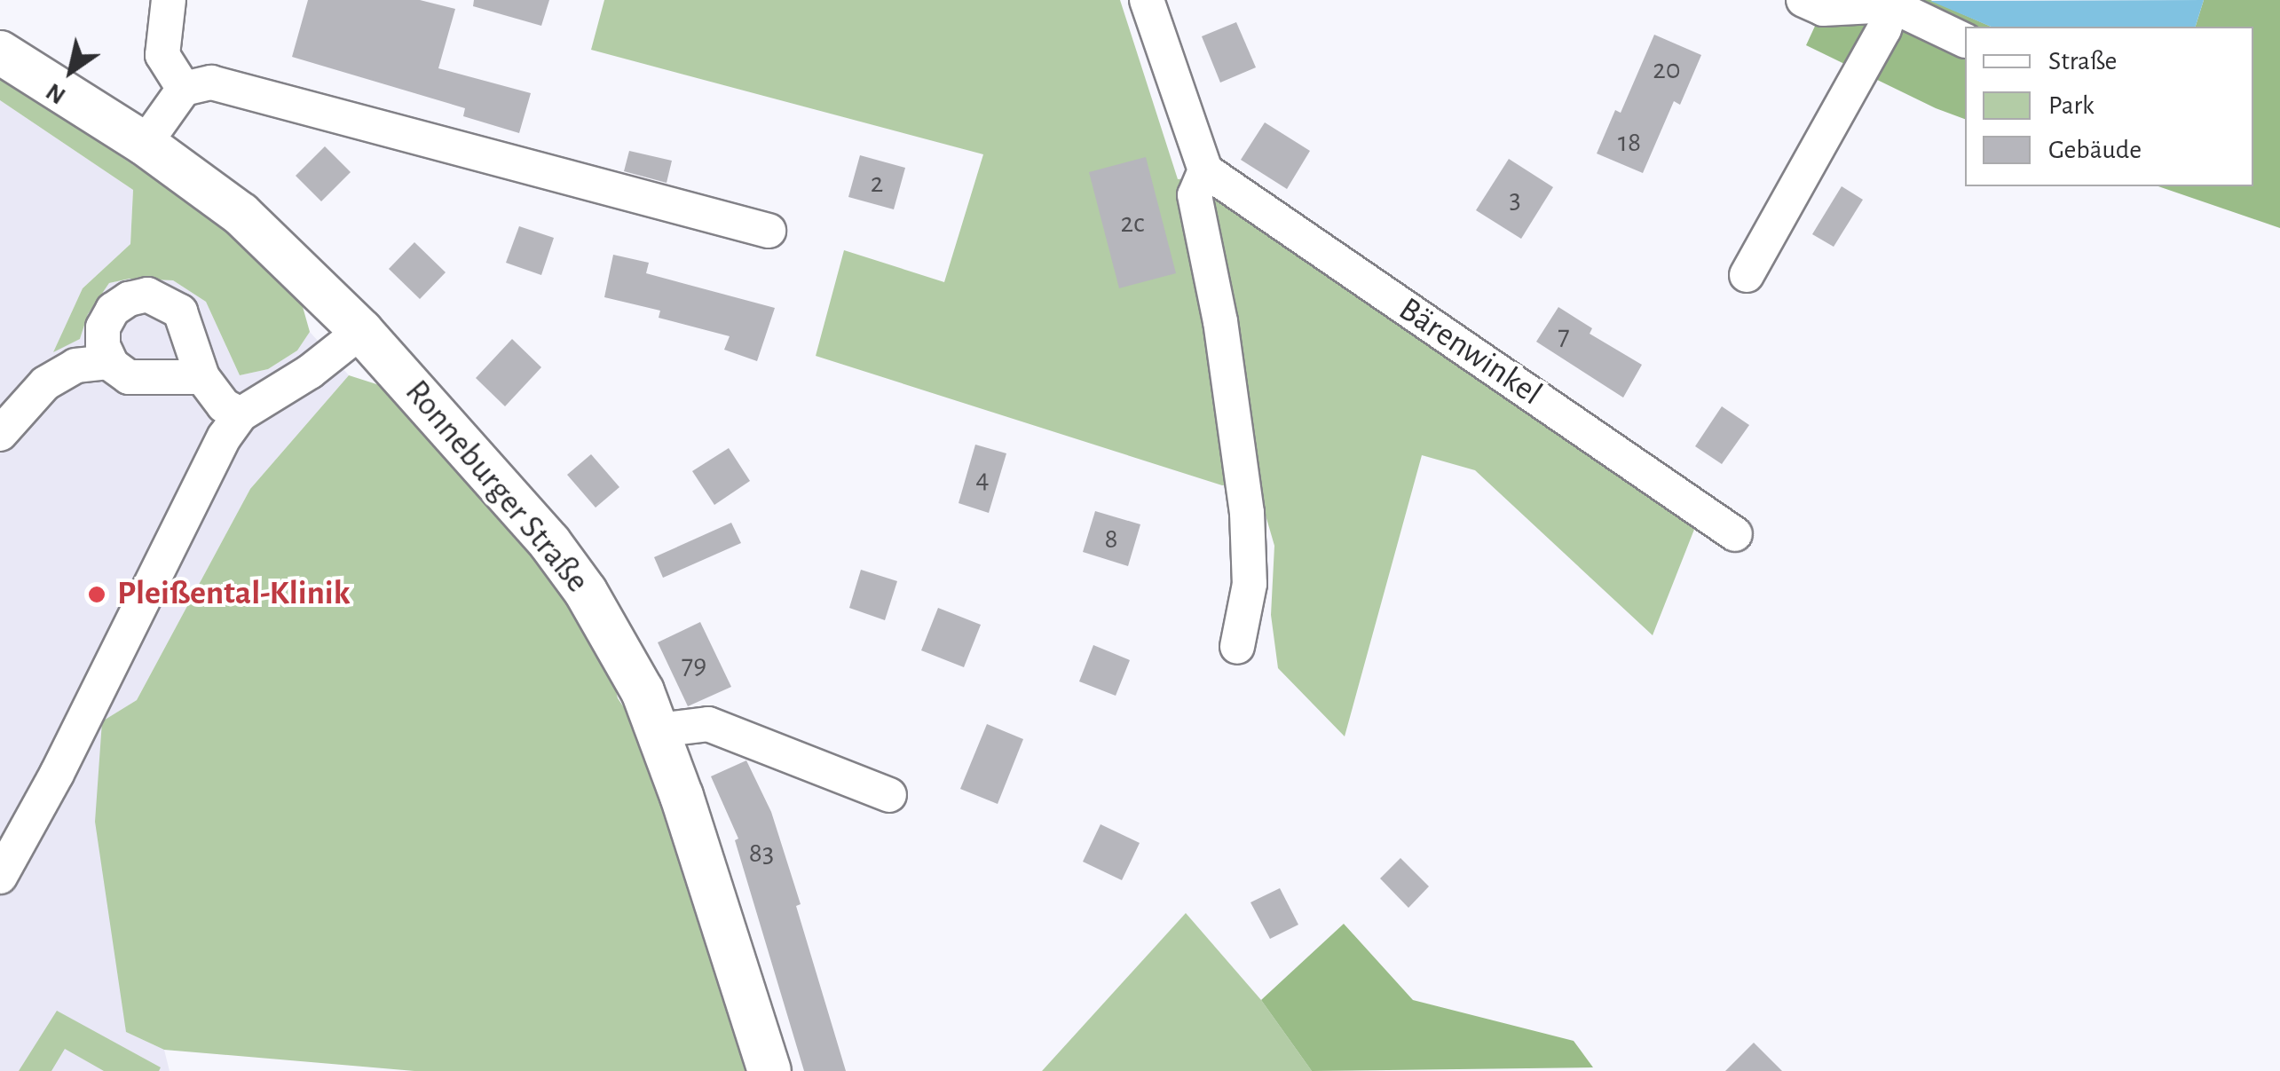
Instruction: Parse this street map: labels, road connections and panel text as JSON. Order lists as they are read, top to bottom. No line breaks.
{"streets":{"main road":["Ronneburger Straße"],"street":["Bärenwinkel"]},"places":["Pleißental-Klinik"],"house_numbers":["20","18","2","3","2c","7","4","8","79","83"],"legend":["Straße","Park","Gebäude"],"north":"bottom left"}
